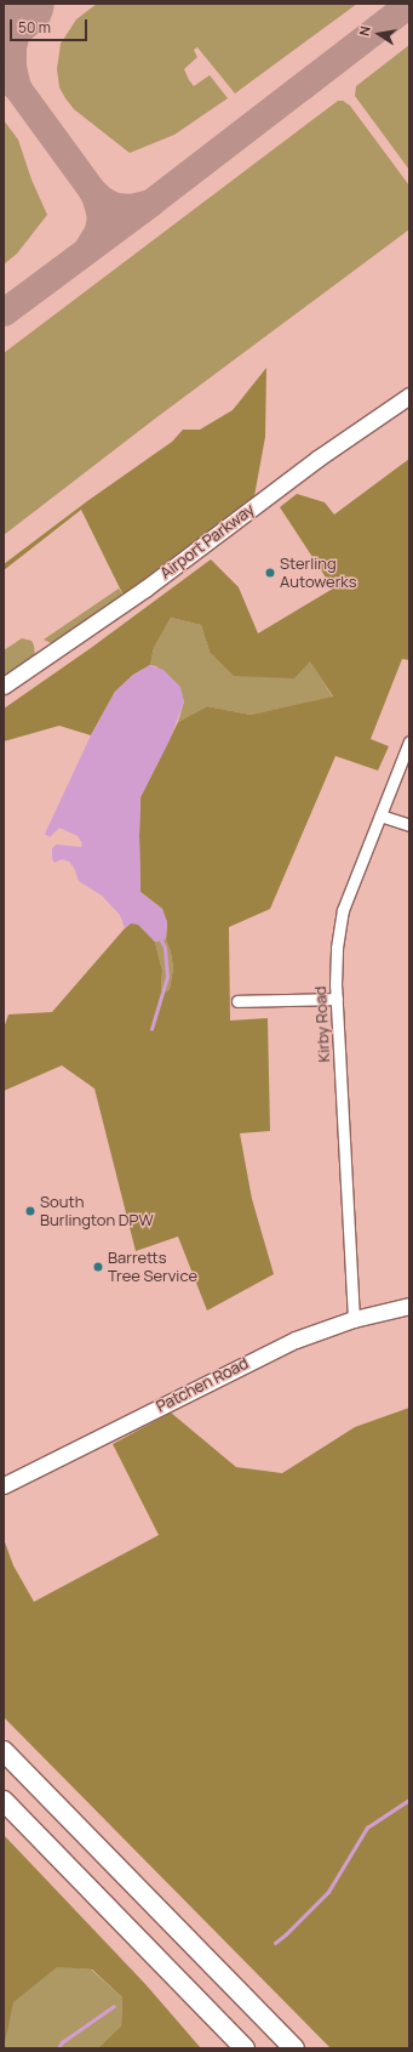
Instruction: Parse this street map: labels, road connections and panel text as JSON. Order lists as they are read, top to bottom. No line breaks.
{"streets":{"main road":["Airport Parkway","Patchen Road"],"street":["Kirby Road"]},"crossings":[["Kirby Road","Patchen Road"]],"places":["Sterling Autowerks","South Burlington DPW","Barretts Tree Service"],"scale_bar":"50 m","north":"left"}
